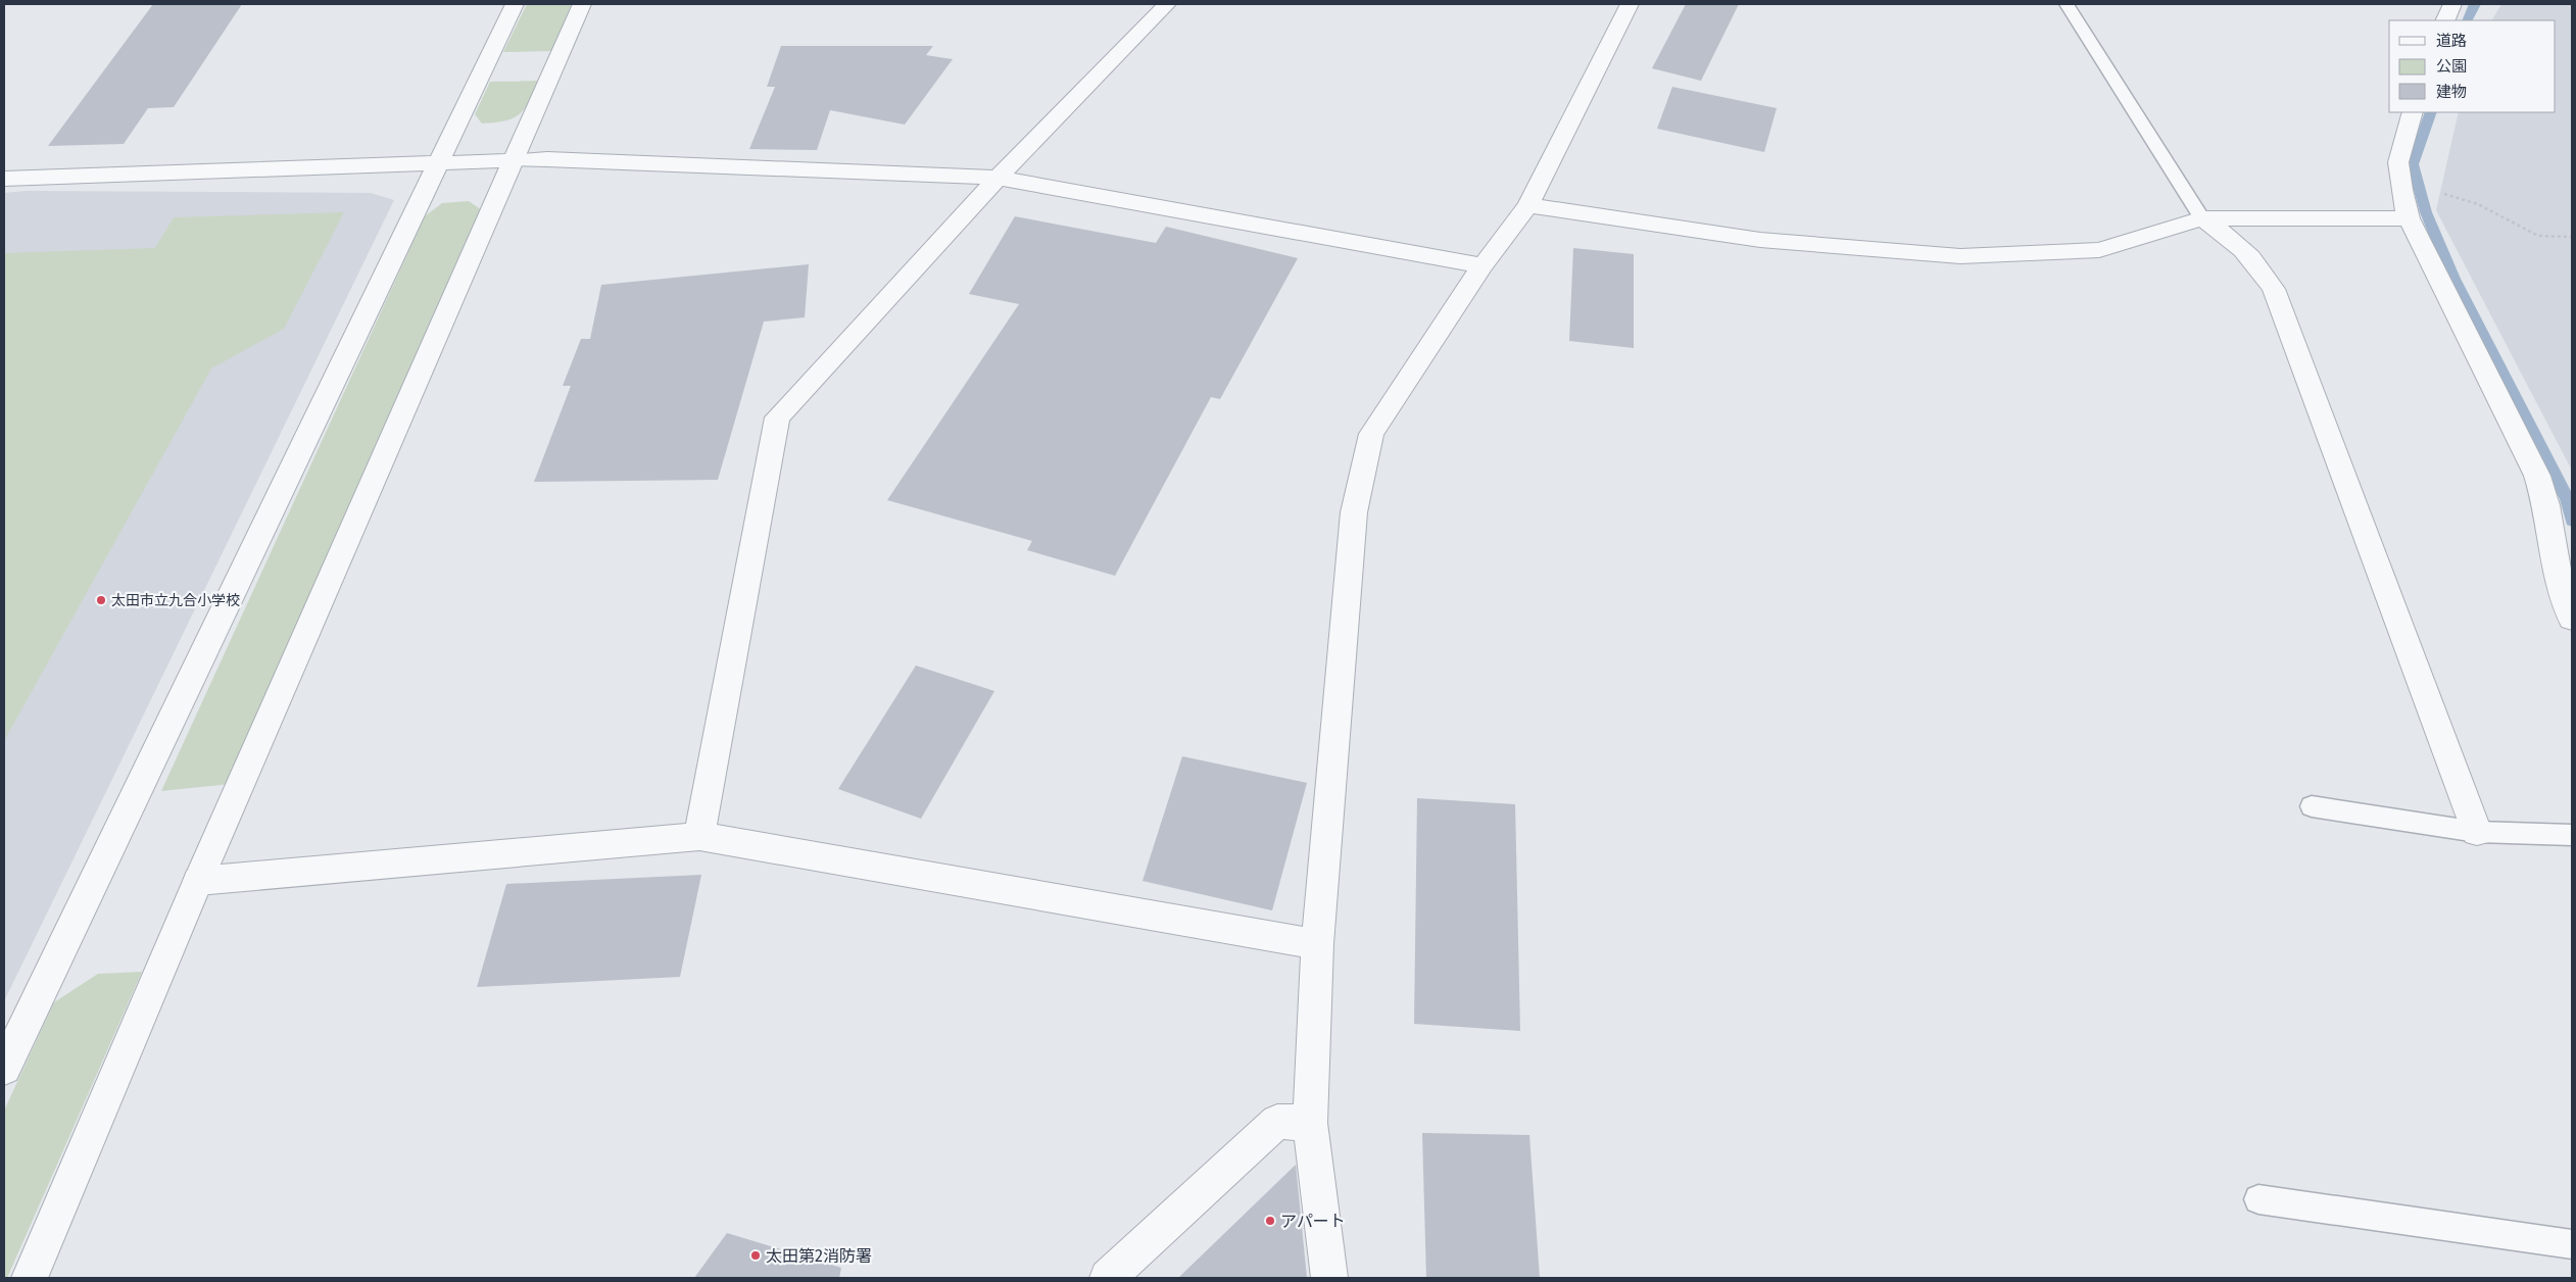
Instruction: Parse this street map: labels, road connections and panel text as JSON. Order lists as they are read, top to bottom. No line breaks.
{"places":["太田市立九合小学校","アパート","太田第2消防署"],"legend":["道路","公園","建物"]}
